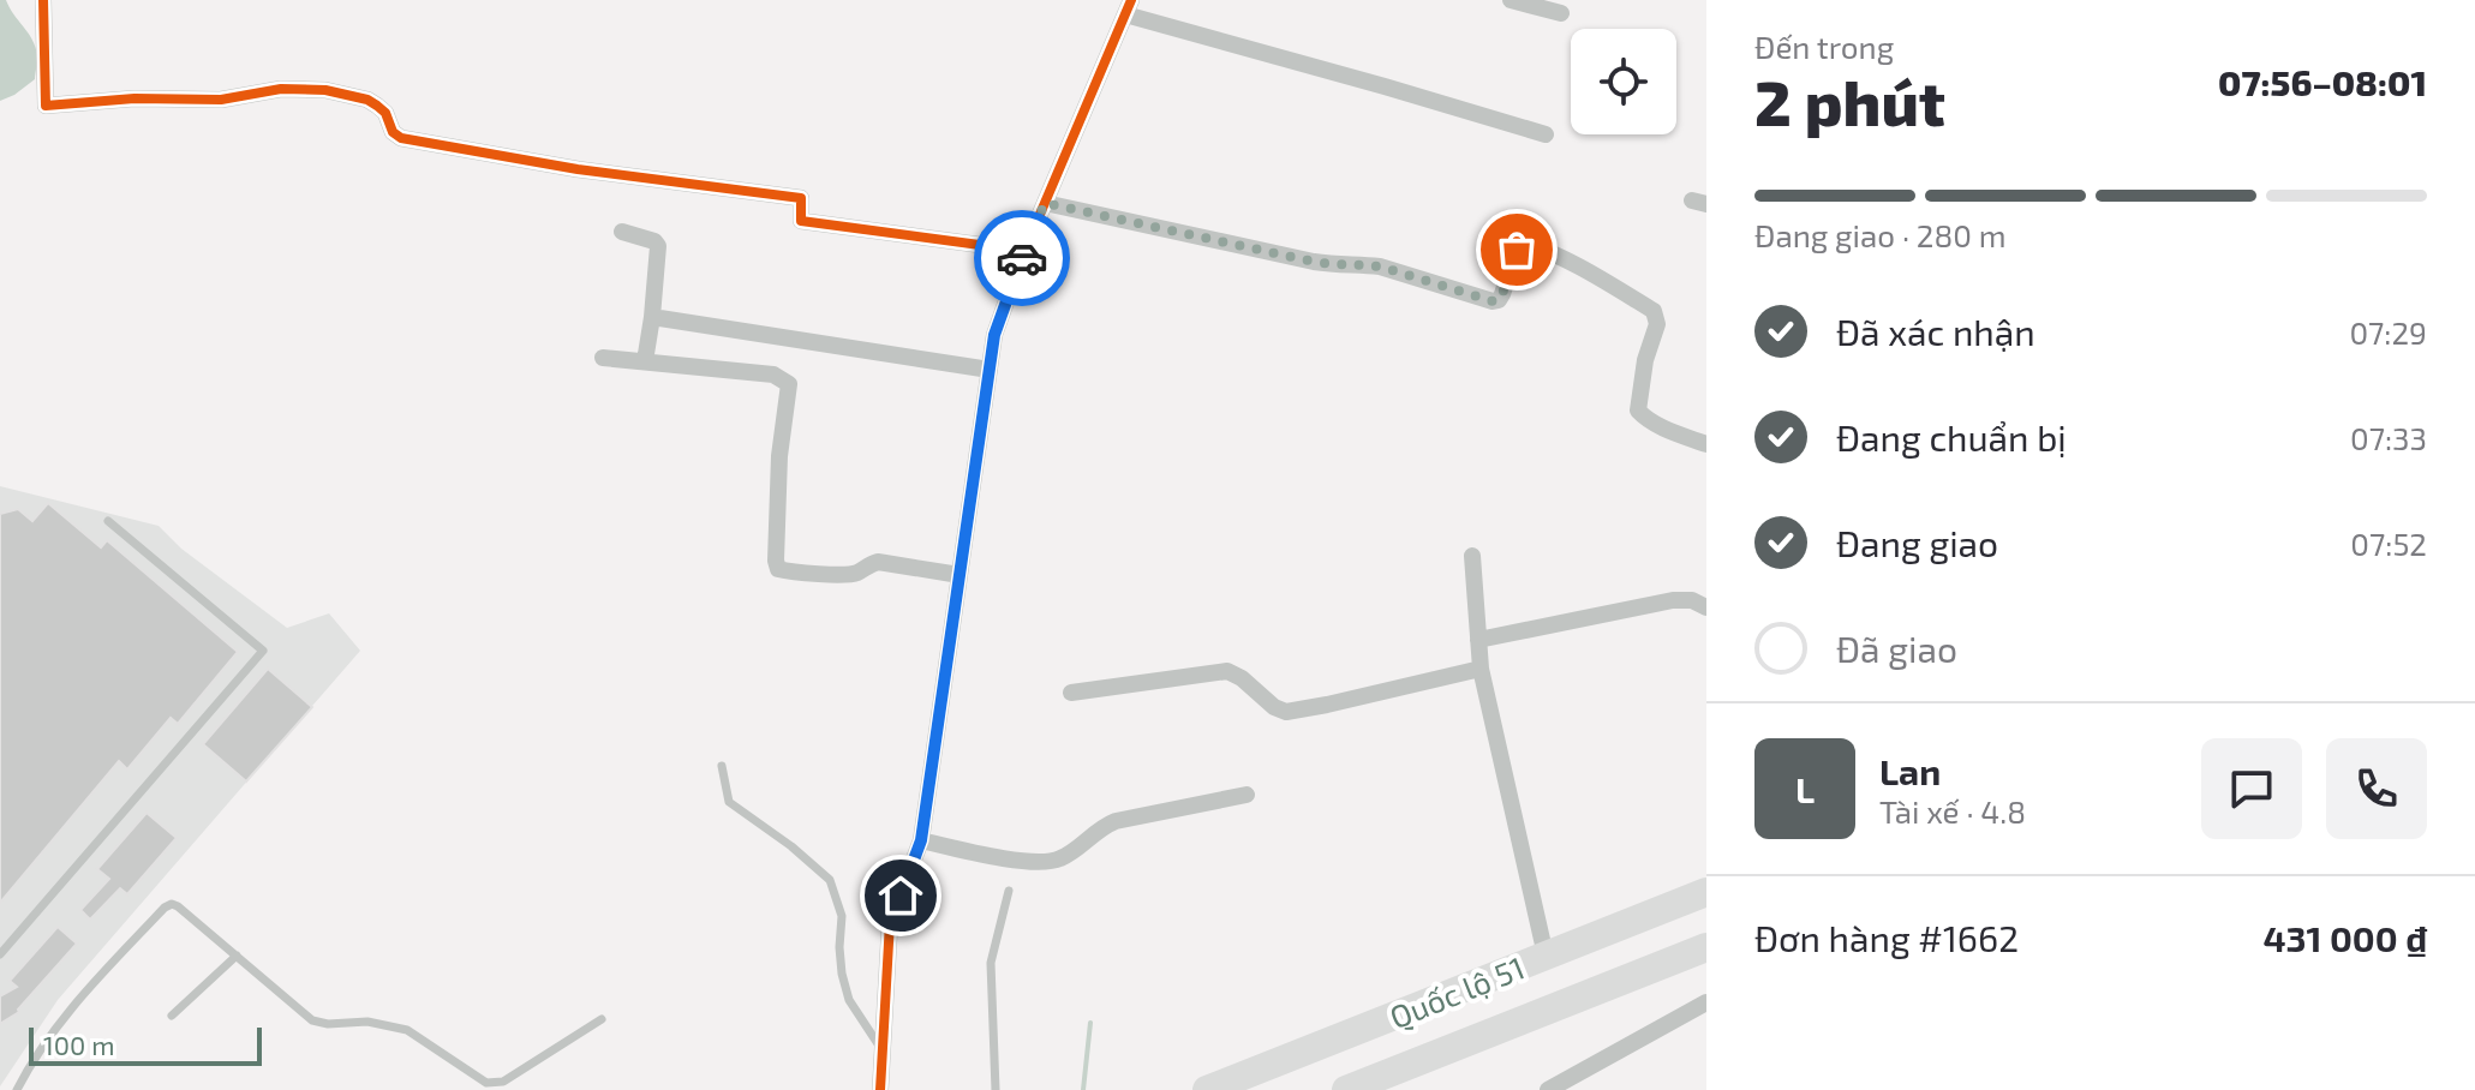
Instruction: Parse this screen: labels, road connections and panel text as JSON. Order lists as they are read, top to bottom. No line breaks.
{"streets":{"highway":["Quốc lộ 51"]},"scale_bar":"100 m","page":{"heading":["2 phút","Đến trong","07:56–08:01"],"panel":["Lan","Tài xế · 4.8","Đơn hàng #1662","431 000 ₫"],"bar":"Đang giao · 280 m","list":[["Đã xác nhận","07:29"],["Đang chuẩn bị","07:33"],["Đang giao","07:52"],"Đã giao"],"round":"L","scale":"100 m"}}
